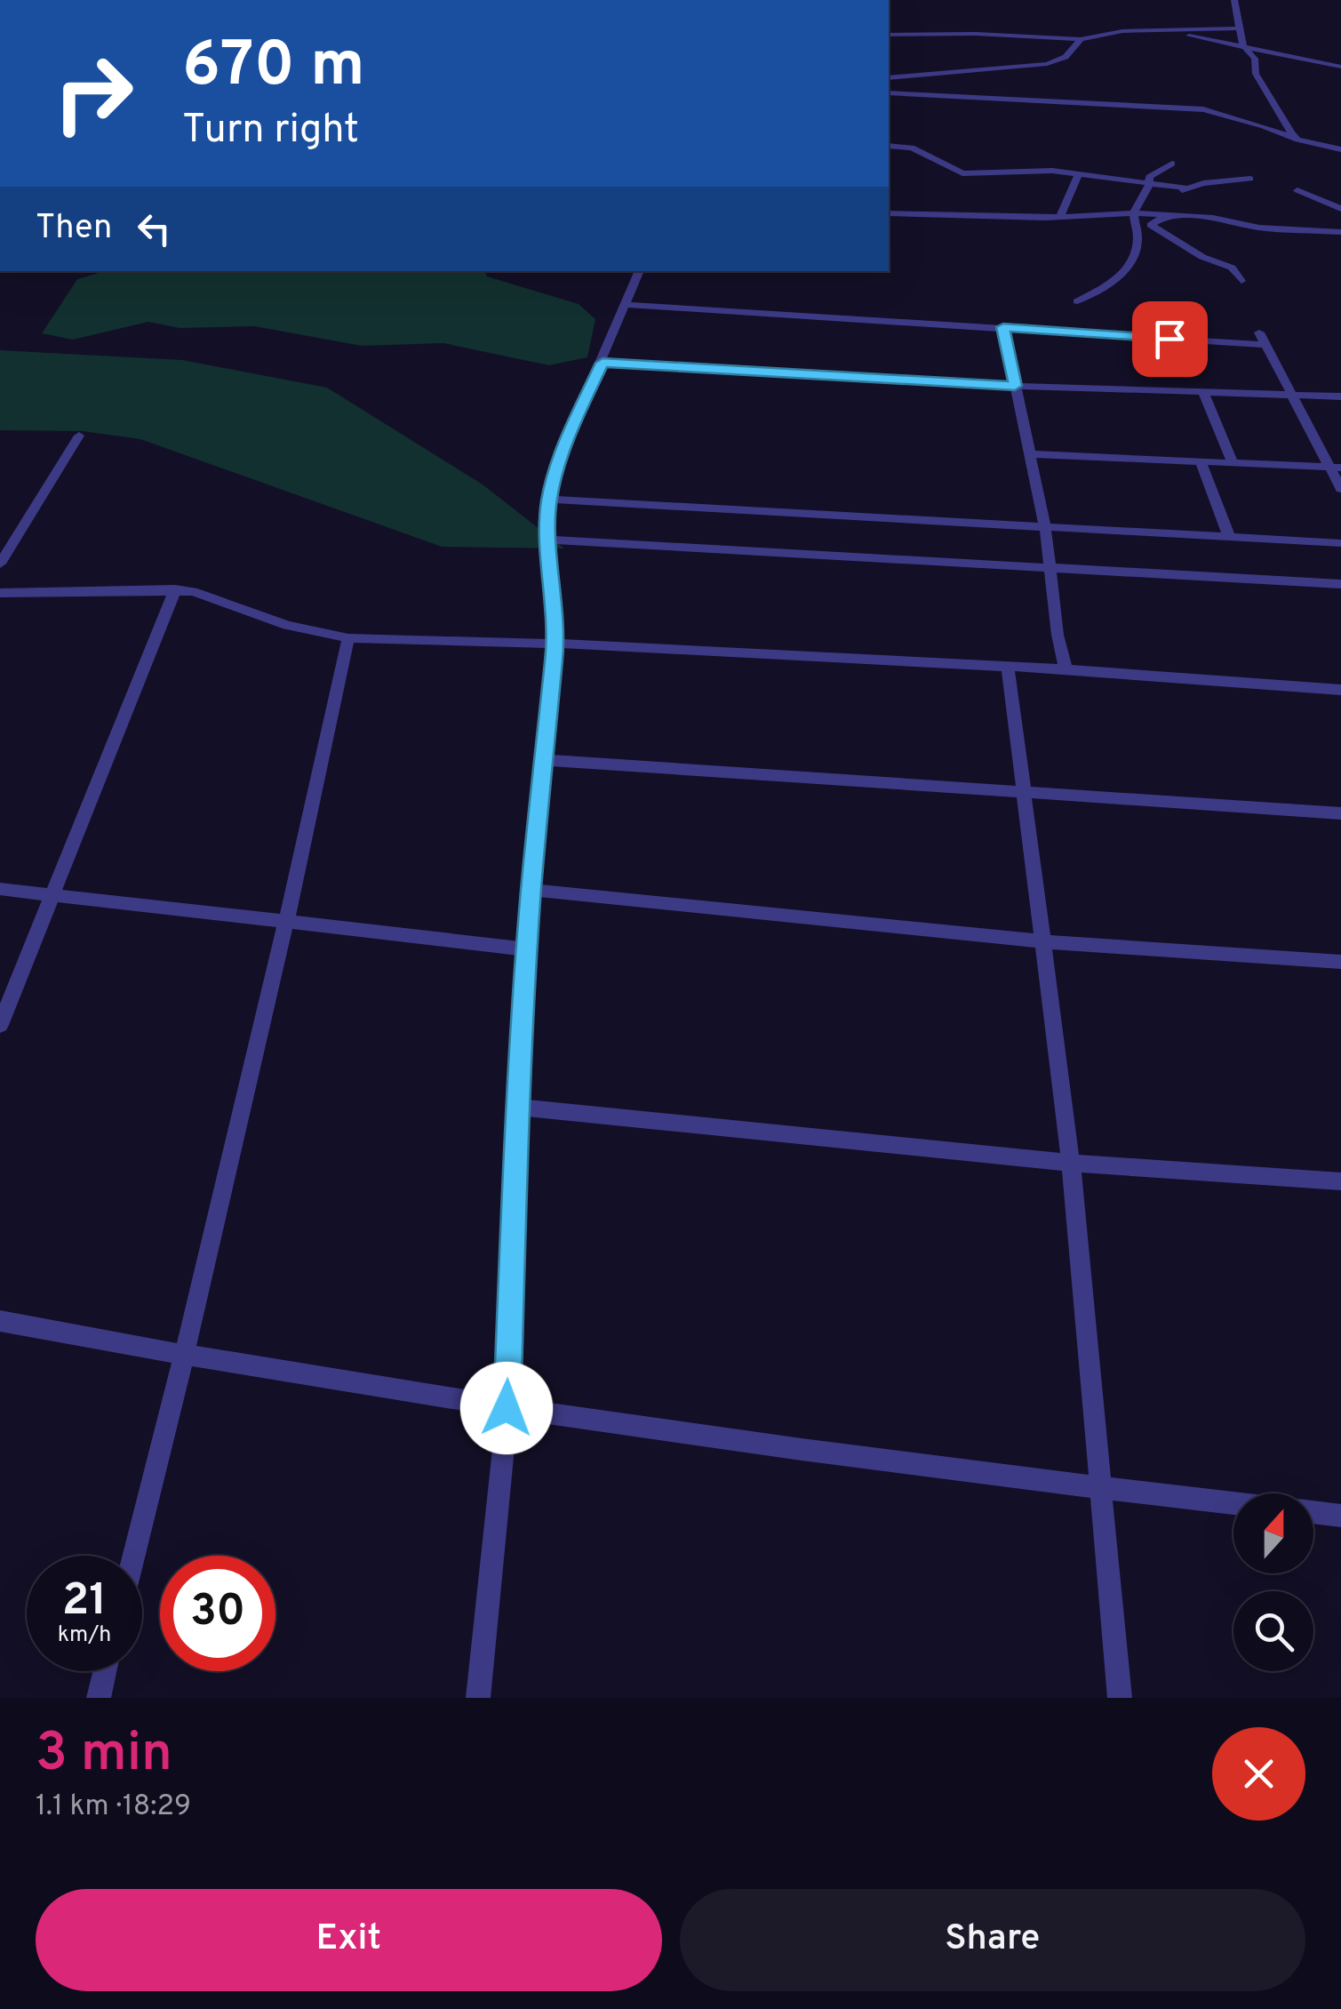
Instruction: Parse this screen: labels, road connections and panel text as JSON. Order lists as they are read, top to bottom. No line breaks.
{"north":"top","page":{"turn":["670 m","Turn right"],"then":"Then","speed":"21 km/h","limit":"30","heading":["3 min","1.1 km · 18:29"],"buttons":["Exit","Share"]}}
